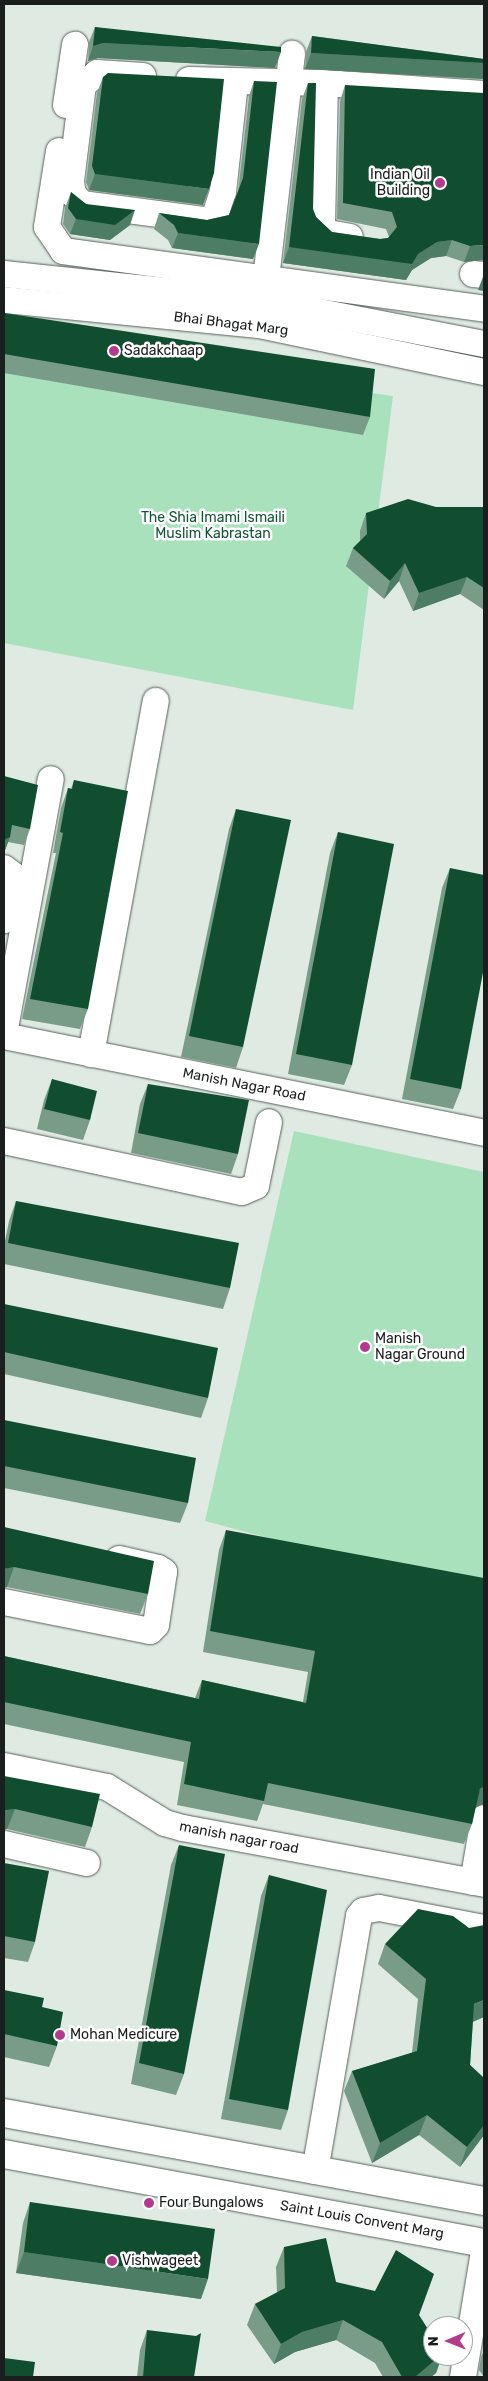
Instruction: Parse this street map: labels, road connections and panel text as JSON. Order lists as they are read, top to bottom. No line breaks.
{"streets":{"main road":["Saint Louis Convent Marg"],"street":["Bhai Bhagat Marg","Manish Nagar Road","manish nagar road"]},"parks":["The Shia Imami Ismaili Muslim Kabrastan"],"places":["Indian Oil Building","Sadakchaap","Manish Nagar Ground","Mohan Medicure","Four Bungalows","Vishwageet"],"north":"left"}
